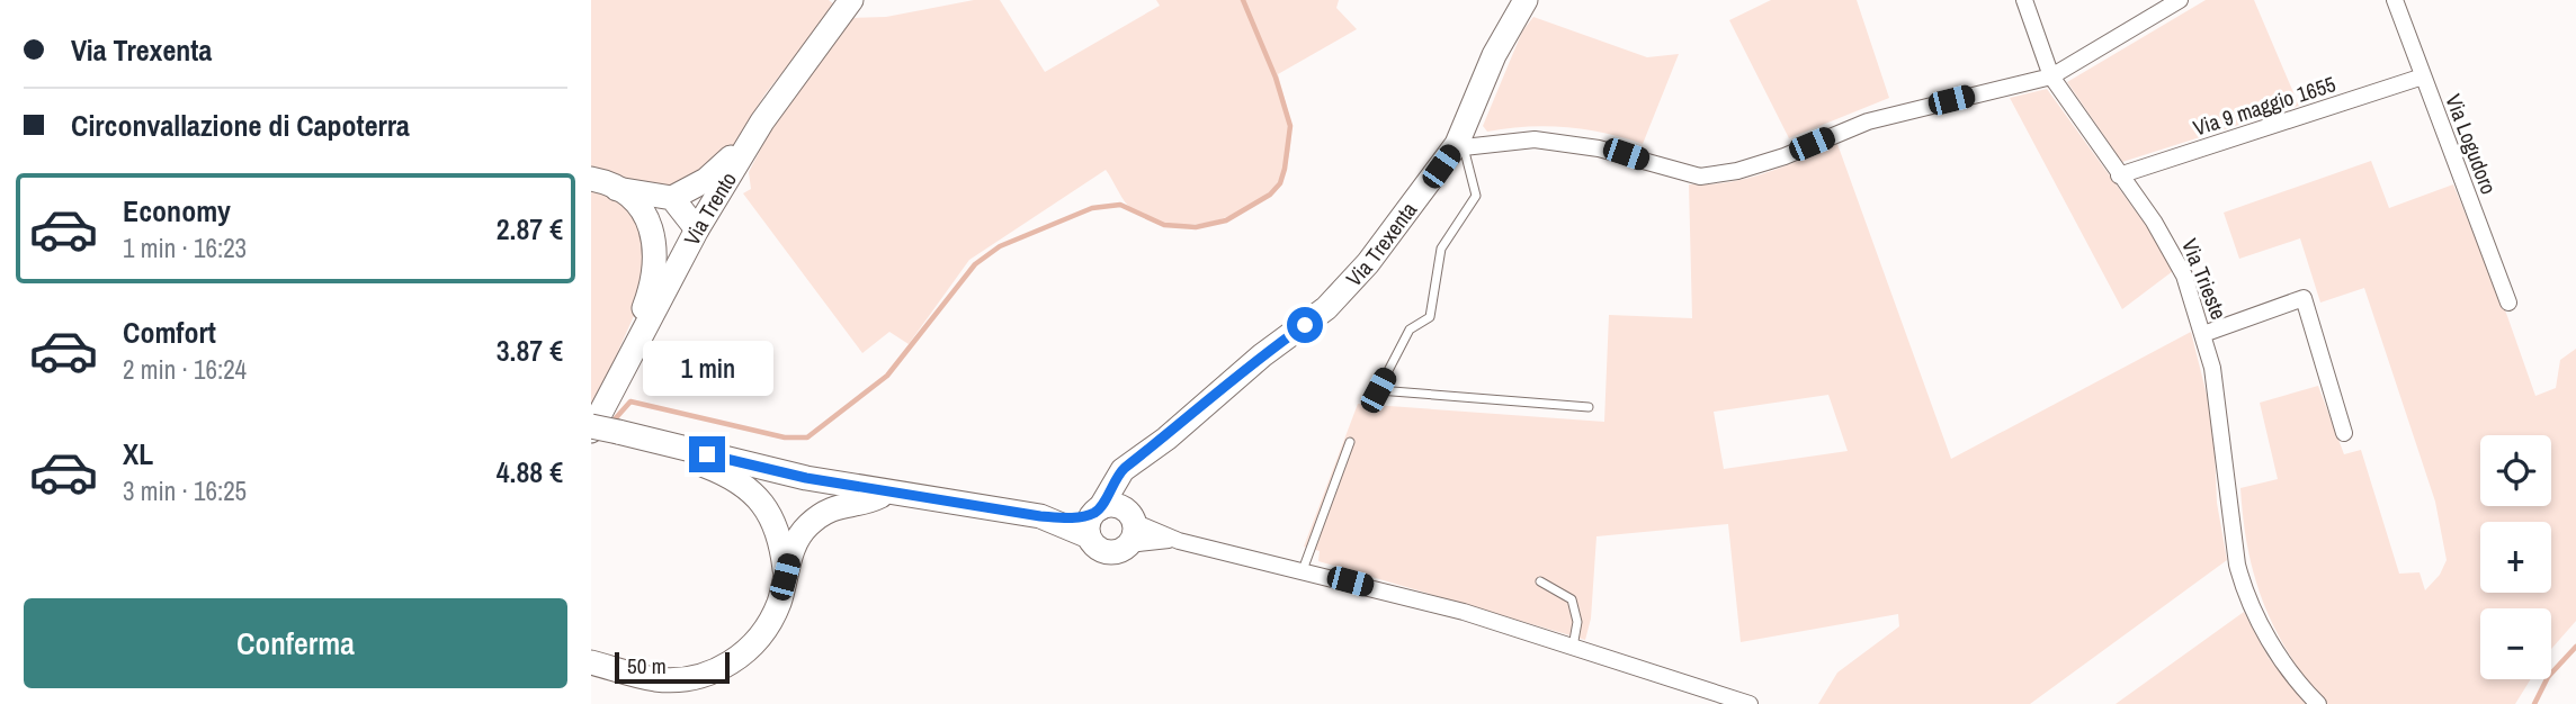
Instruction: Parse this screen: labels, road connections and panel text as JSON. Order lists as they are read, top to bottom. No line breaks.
{"streets":{"street":["Via 9 maggio 1655","Via Logudoro","Via Trento","Via Trexenta","Via Trieste"]},"crossings":[["Via 9 maggio 1655","Via Logudoro"],["Via 9 maggio 1655","Via Trieste"]],"scale_bar":"50 m","page":{"banner":["Via Trexenta","Circonvallazione di Capoterra"],"list":[{"name":"Economy","note":"1 min · 16:23","value":"2.87 €"},{"name":"Comfort","note":"2 min · 16:24","value":"3.87 €"},{"name":"XL","note":"3 min · 16:25","value":"4.88 €"}],"bubble":"1 min","map_buttons":["+","−"],"buttons":"Conferma","scale":"50 m"}}
